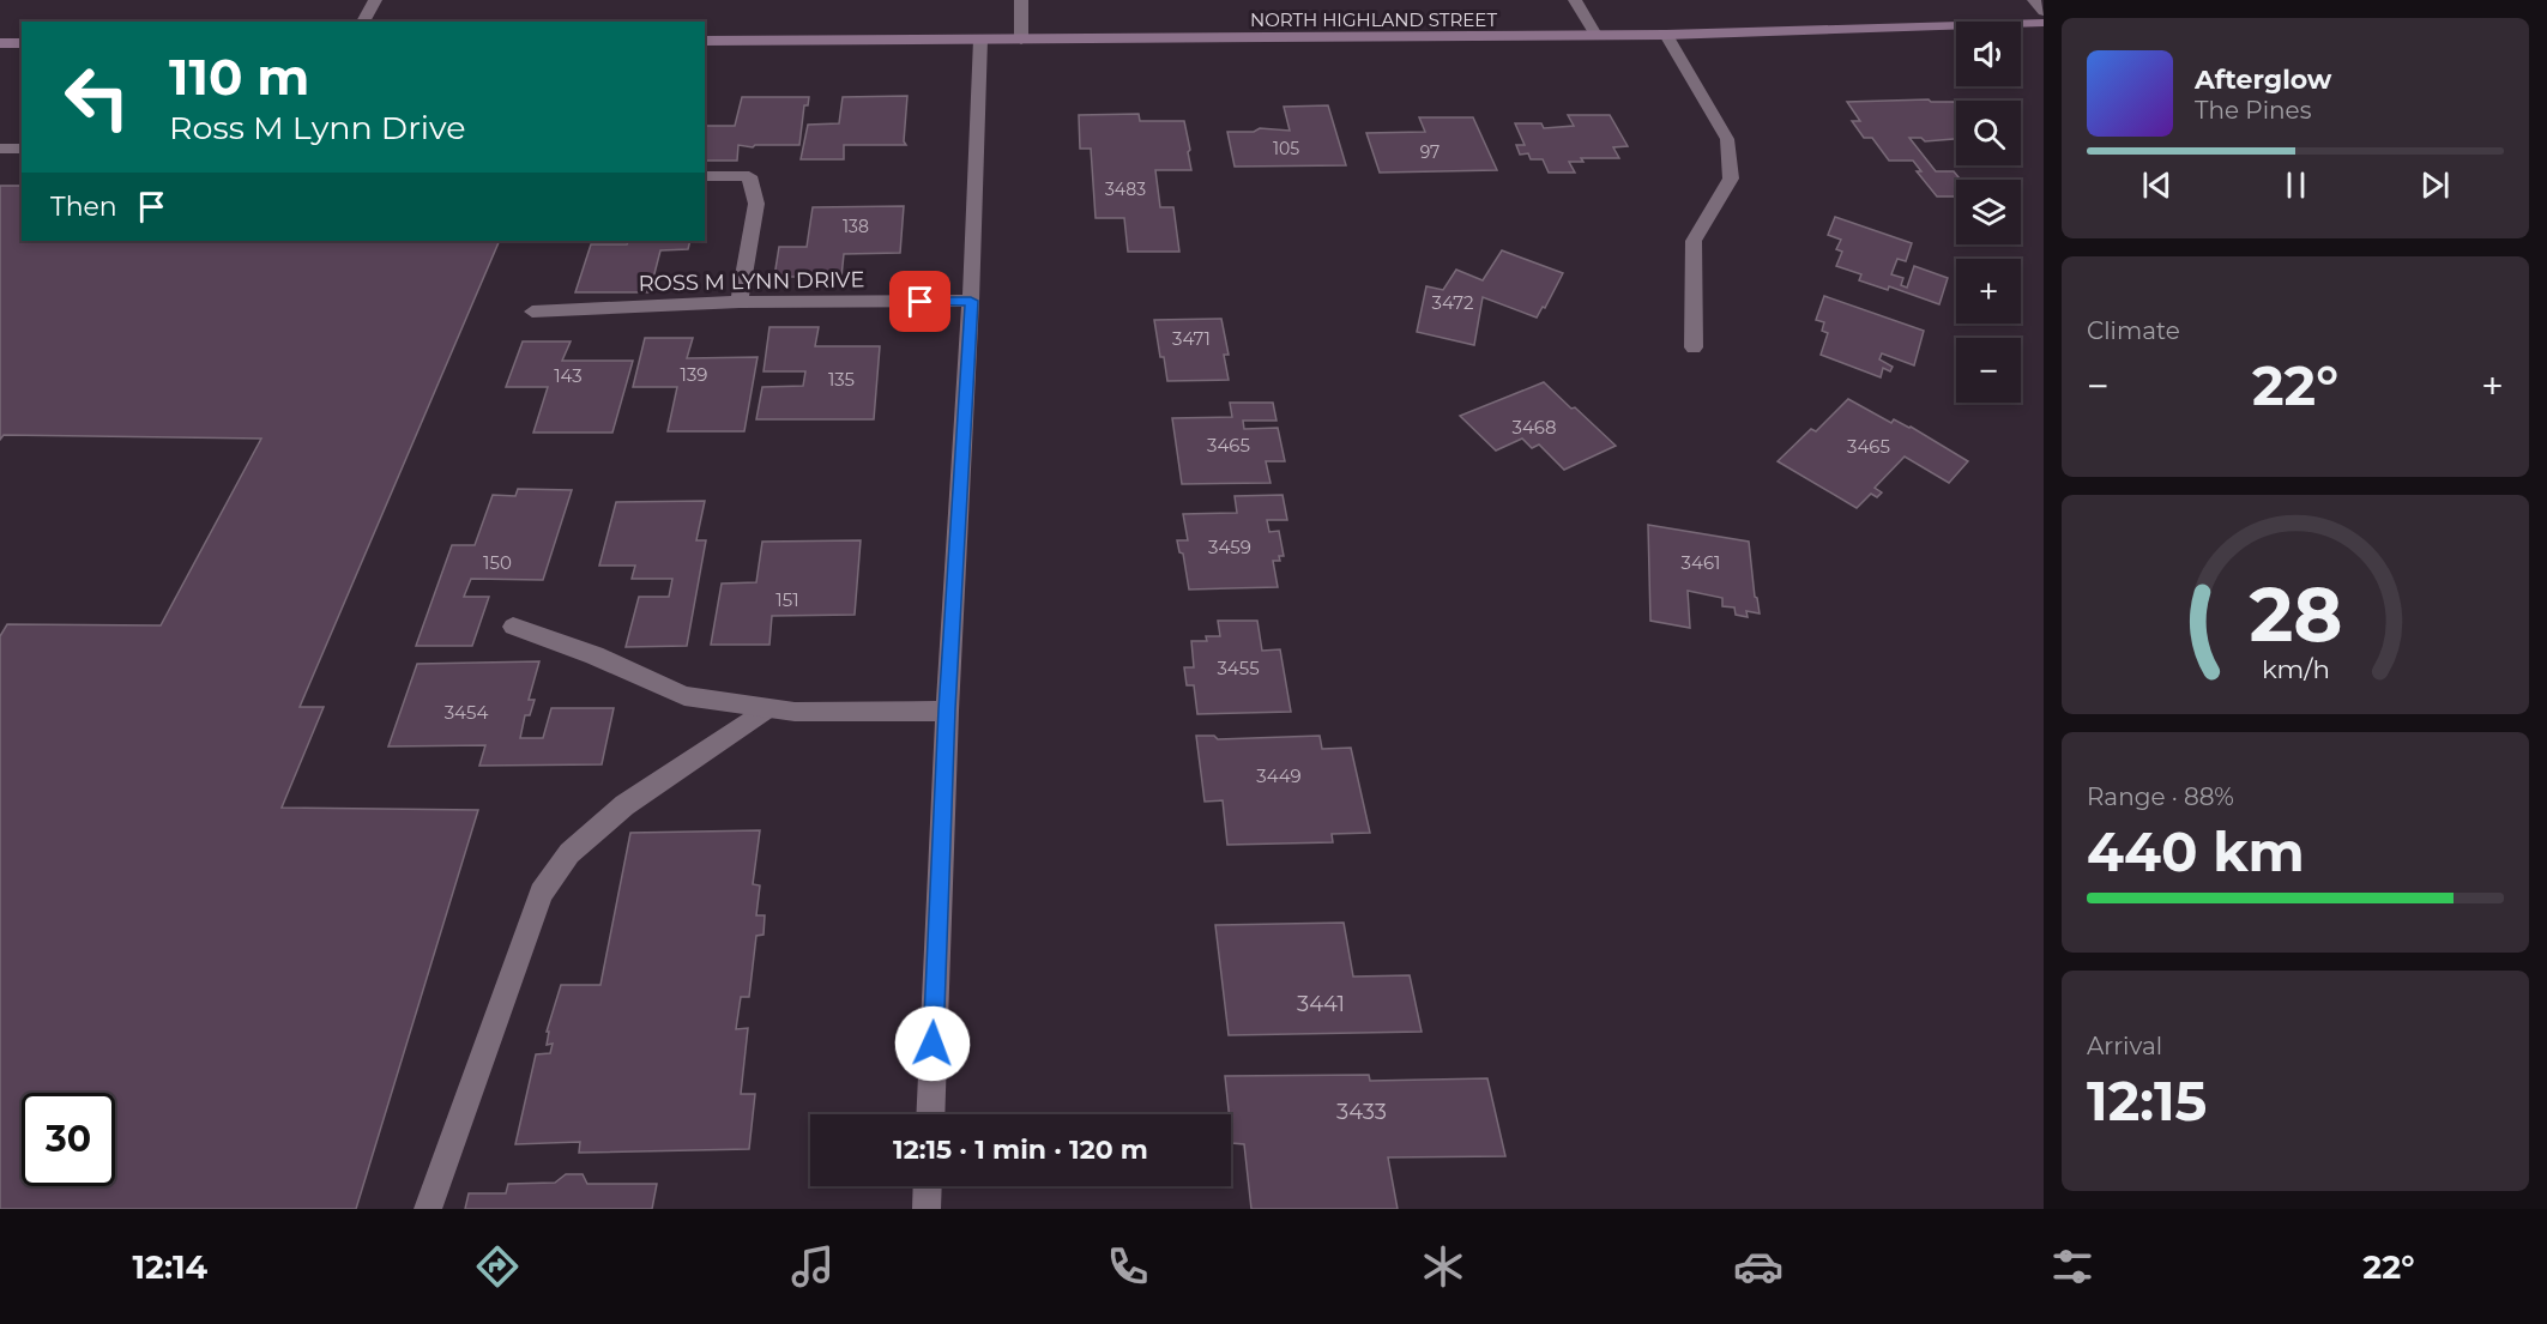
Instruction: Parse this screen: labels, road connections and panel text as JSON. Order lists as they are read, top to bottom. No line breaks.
{"streets":{"main road":["NORTH HIGHLAND STREET"],"street":["ROSS M LYNN DRIVE"]},"house_numbers":["105","97","3483","138","3472","3471","139","143","135","3468","3465","3465","3459","150","3461","151","3455","3454","3449","3441","3433"],"page":{"map_buttons":["+","−"],"turn":["110 m","Ross M Lynn Drive"],"song":["Afterglow","The Pines"],"then":"Then","tile":["Climate",["Range · 88%","440 km"],["Arrival","12:15"]],"heat":["−","22°","+"],"limit":"30","trip":"12:15 · 1 min · 120 m","tabs":["12:14","22°"],"gauge":["28","km/h"]}}
